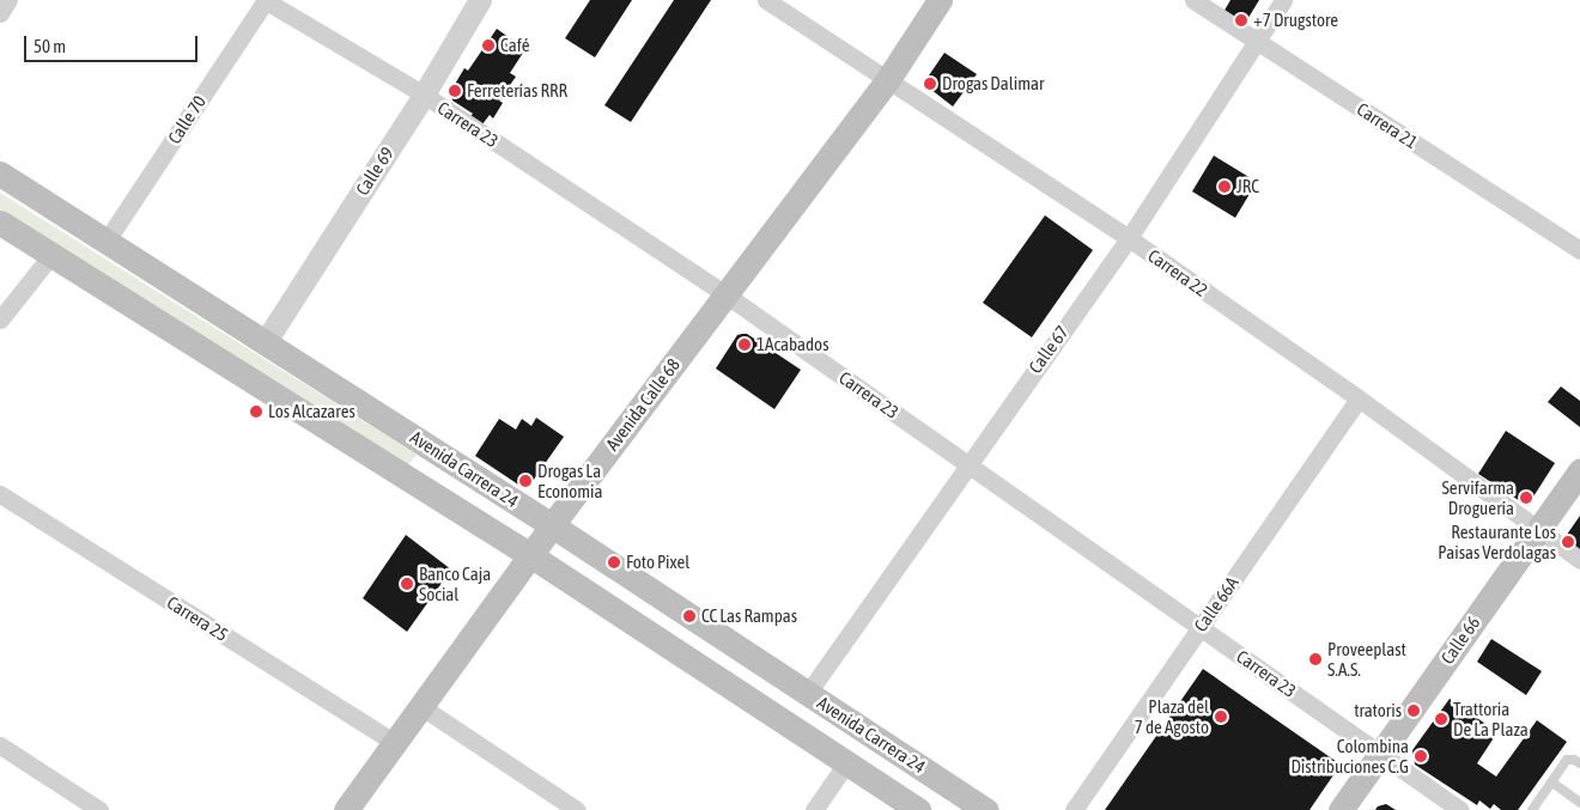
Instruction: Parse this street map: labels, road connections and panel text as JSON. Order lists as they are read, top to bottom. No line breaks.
{"streets":{"main road":["Avenida Calle 68","Avenida Carrera 24","Calle 66"],"street":["Calle 70","Carrera 23","Carrera 21","Calle 69","Carrera 22","Calle 67","Calle 66A","Carrera 25"]},"crossings":[["Calle 70","Carrera 23"],["Calle 70","Avenida Carrera 24"],["Carrera 23","Calle 69"],["Carrera 23","Calle 67"],["Carrera 23","Avenida Calle 68"],["Carrera 23","Calle 66A"],["Carrera 23","Calle 66"],["Carrera 21","Calle 67"],["Calle 69","Avenida Carrera 24"],["Carrera 22","Calle 67"],["Carrera 22","Avenida Calle 68"],["Carrera 22","Calle 66A"],["Carrera 22","Calle 66"],["Calle 67","Avenida Carrera 24"],["Avenida Calle 68","Avenida Carrera 24"],["Avenida Calle 68","Carrera 25"]],"places":["+7 Drugstore","Café","Drogas Dalimar","Ferreterías RRR","JRC","1Acabados","Los Alcazares","Drogas La Economia","Servifarma Droguería","Restaurante Los Paisas Verdolagas","Foto Pixel","Banco Caja Social","CC Las Rampas","Proveeplast S.A.S.","tratoris","Plaza del 7 de Agosto","Trattoria De La Plaza","Colombina Distribuciones C.G"],"scale_bar":"50 m"}
